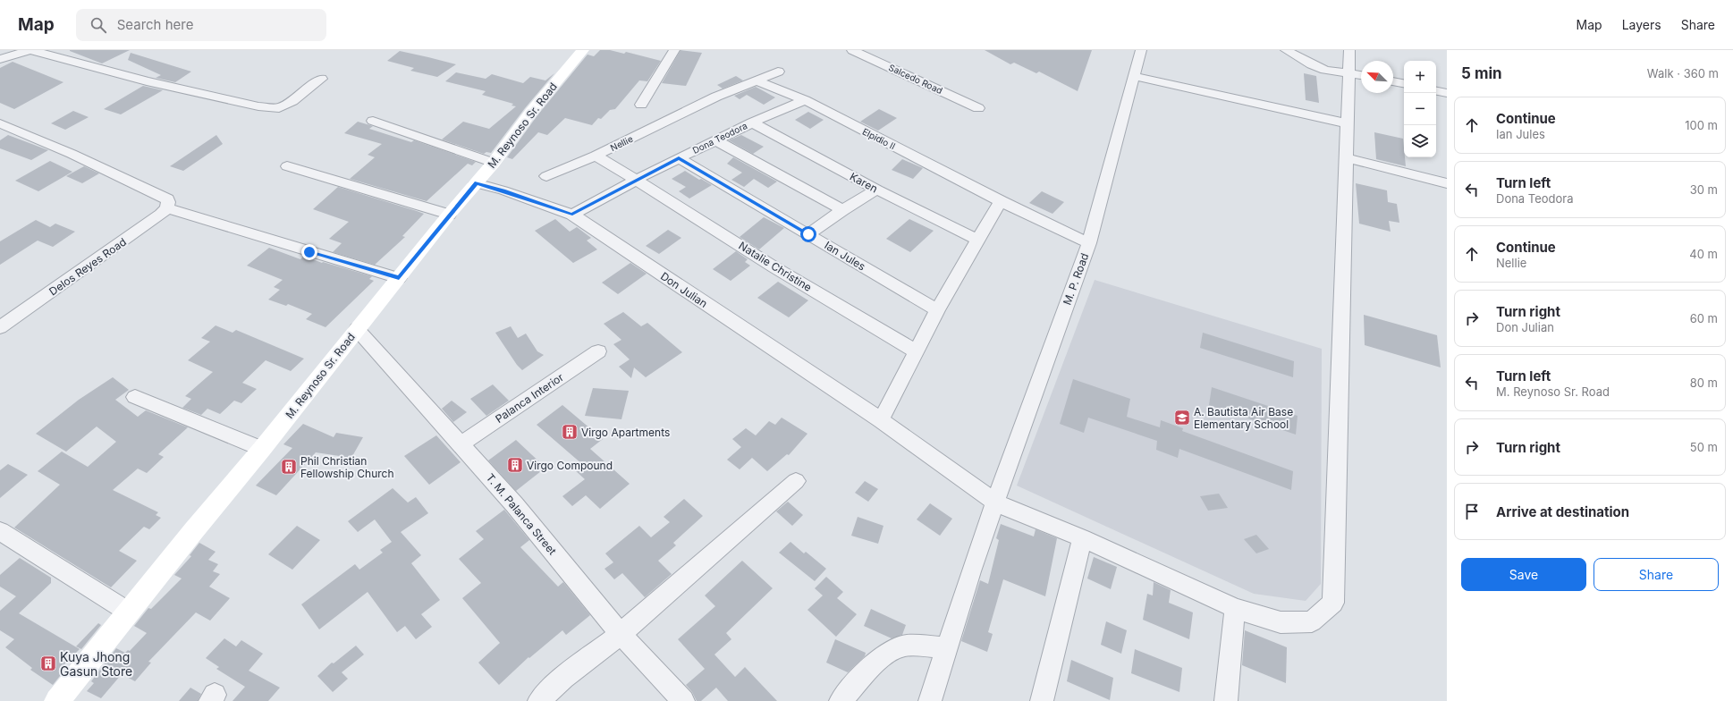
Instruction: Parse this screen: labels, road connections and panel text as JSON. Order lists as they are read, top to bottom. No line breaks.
{"streets":{"street":["Salcedo Road","M. Reynoso Sr. Road","Dona Teodora","Elpidio II","Nellie","Karen","Ian Jules","Delos Reyes Road","Natalie Christine","M. P. Road","Don Julian","Palanca Interior","T. M. Palanca Street"]},"crossings":[["M. Reynoso Sr. Road","Don Julian"],["M. Reynoso Sr. Road","T. M. Palanca Street"],["Dona Teodora","Elpidio II"],["Dona Teodora","Nellie"],["Dona Teodora","Karen"],["Dona Teodora","Ian Jules"],["Dona Teodora","Natalie Christine"],["Elpidio II","Nellie"],["Elpidio II","M. P. Road"],["Nellie","Natalie Christine"],["M. P. Road","Don Julian"],["Palanca Interior","T. M. Palanca Street"]],"places":{"school or university":["A. Bautista Air Base Elementary School"],"building":["Virgo Apartments","Virgo Compound","Phil Christian Fellowship Church","Kuya Jhong Gasun Store"]},"north":"top left","page":{"header":"Map","search":"Search here","nav":["Map","Layers","Share"],"heading":["5 min","Walk · 360 m"],"map_buttons":["+","−"],"list":[["Continue","Ian Jules","100 m"],["Turn left","Dona Teodora","30 m"],["Continue","Nellie","40 m"],["Turn right","Don Julian","60 m"],["Turn left","M. Reynoso Sr. Road","80 m"],["Turn right","50 m"],"Arrive at destination"],"buttons":["Save","Share"]}}
